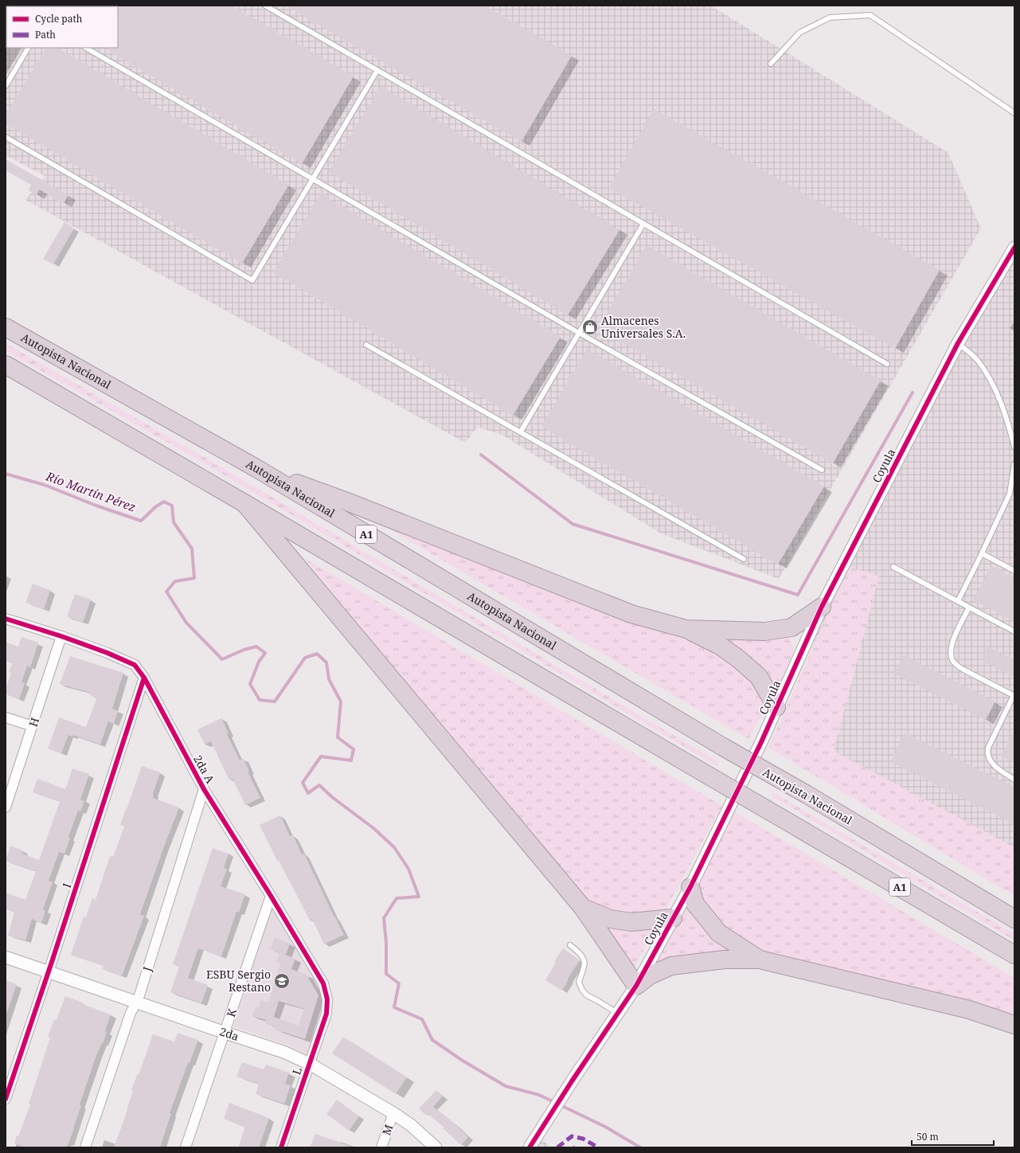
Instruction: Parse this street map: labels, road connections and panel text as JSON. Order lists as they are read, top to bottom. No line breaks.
{"streets":{"highway":["Autopista Nacional","A1"],"street":["Coyula","H","2da A","I","J","K","2da","L","M"]},"crossings":[["H","2da A"],["2da A","I"],["2da A","J"],["2da A","K"],["2da A","L"],["I","2da"],["J","2da"],["K","2da"],["2da","L"],["2da","M"]],"water":["Río Martín Pérez"],"places":{"shop":["Almacenes Universales S.A."],"school or university":["ESBU Sergio Restano"]},"legend":["Cycle path","Path"],"scale_bar":"50 m"}
